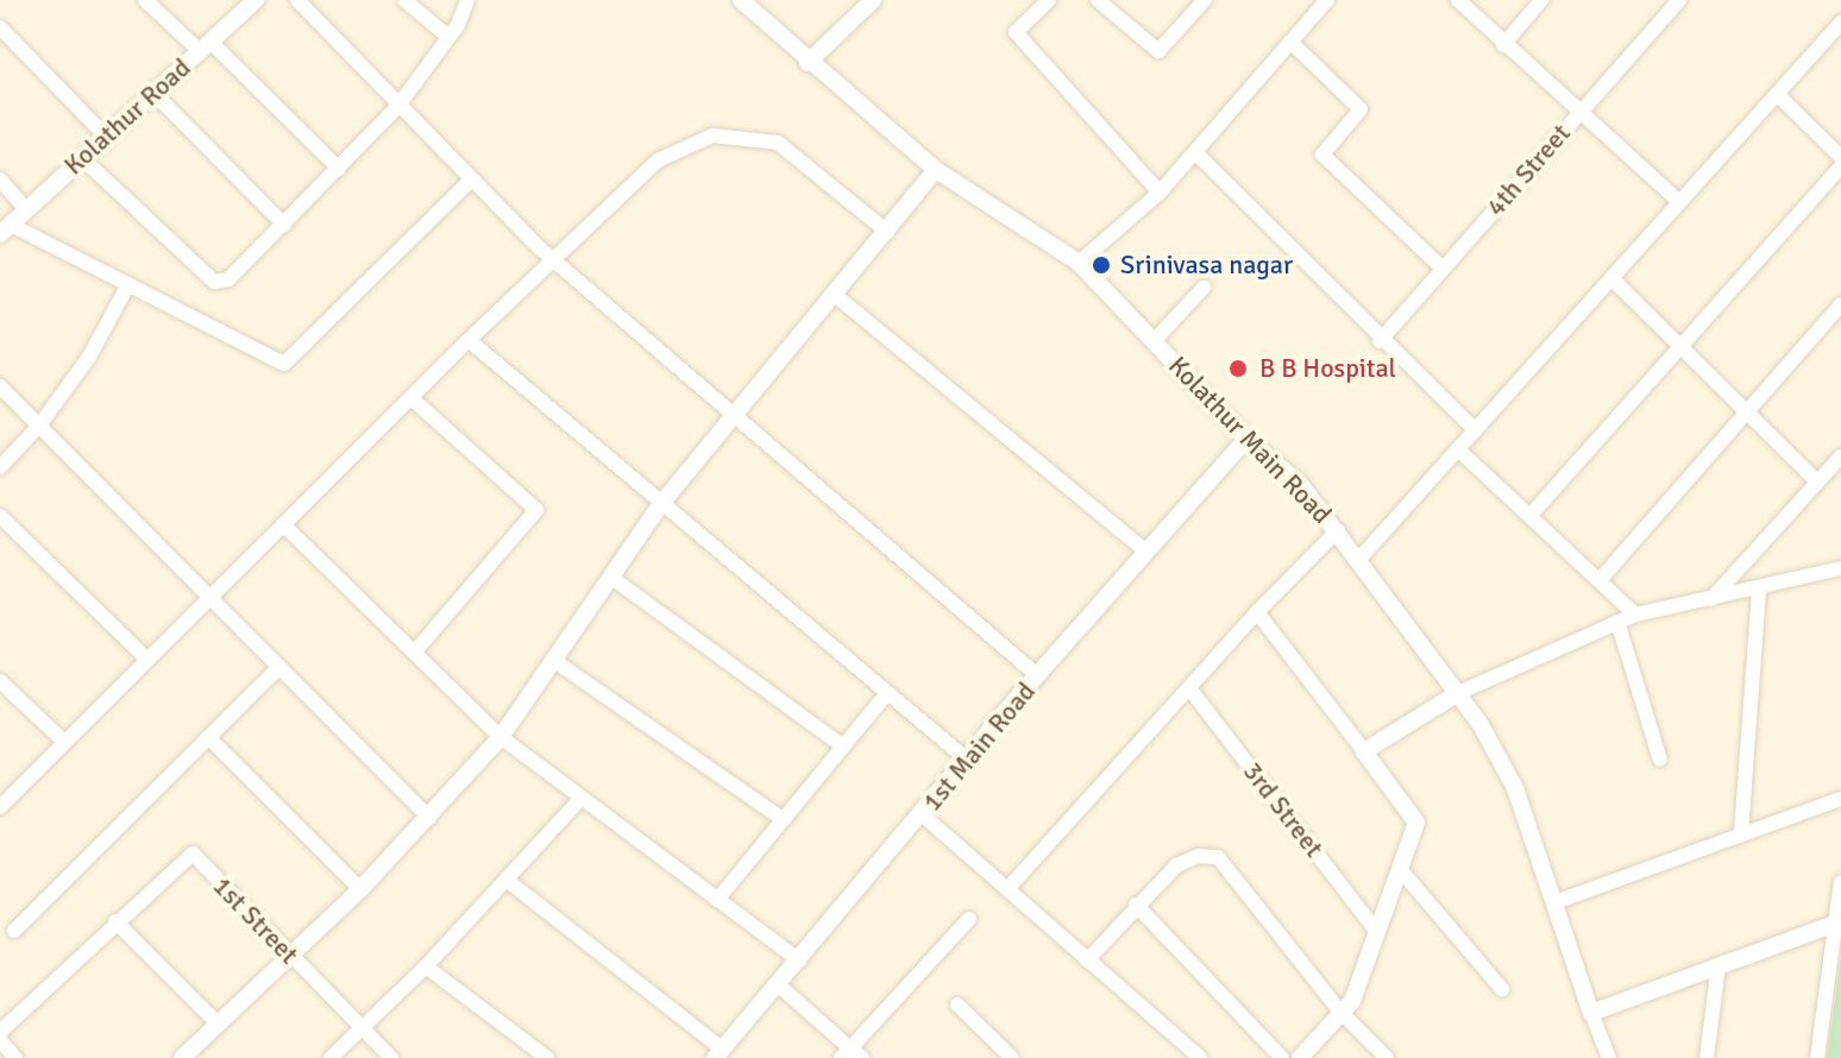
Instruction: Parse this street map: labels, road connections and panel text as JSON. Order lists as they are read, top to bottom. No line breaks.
{"streets":{"street":["Kolathur Road","4th Street","Kolathur Main Road","1st Main Road","3rd Street","1st Street"]},"crossings":[["Kolathur Main Road","1st Main Road"]],"places":["Srinivasa nagar","B B Hospital"]}
